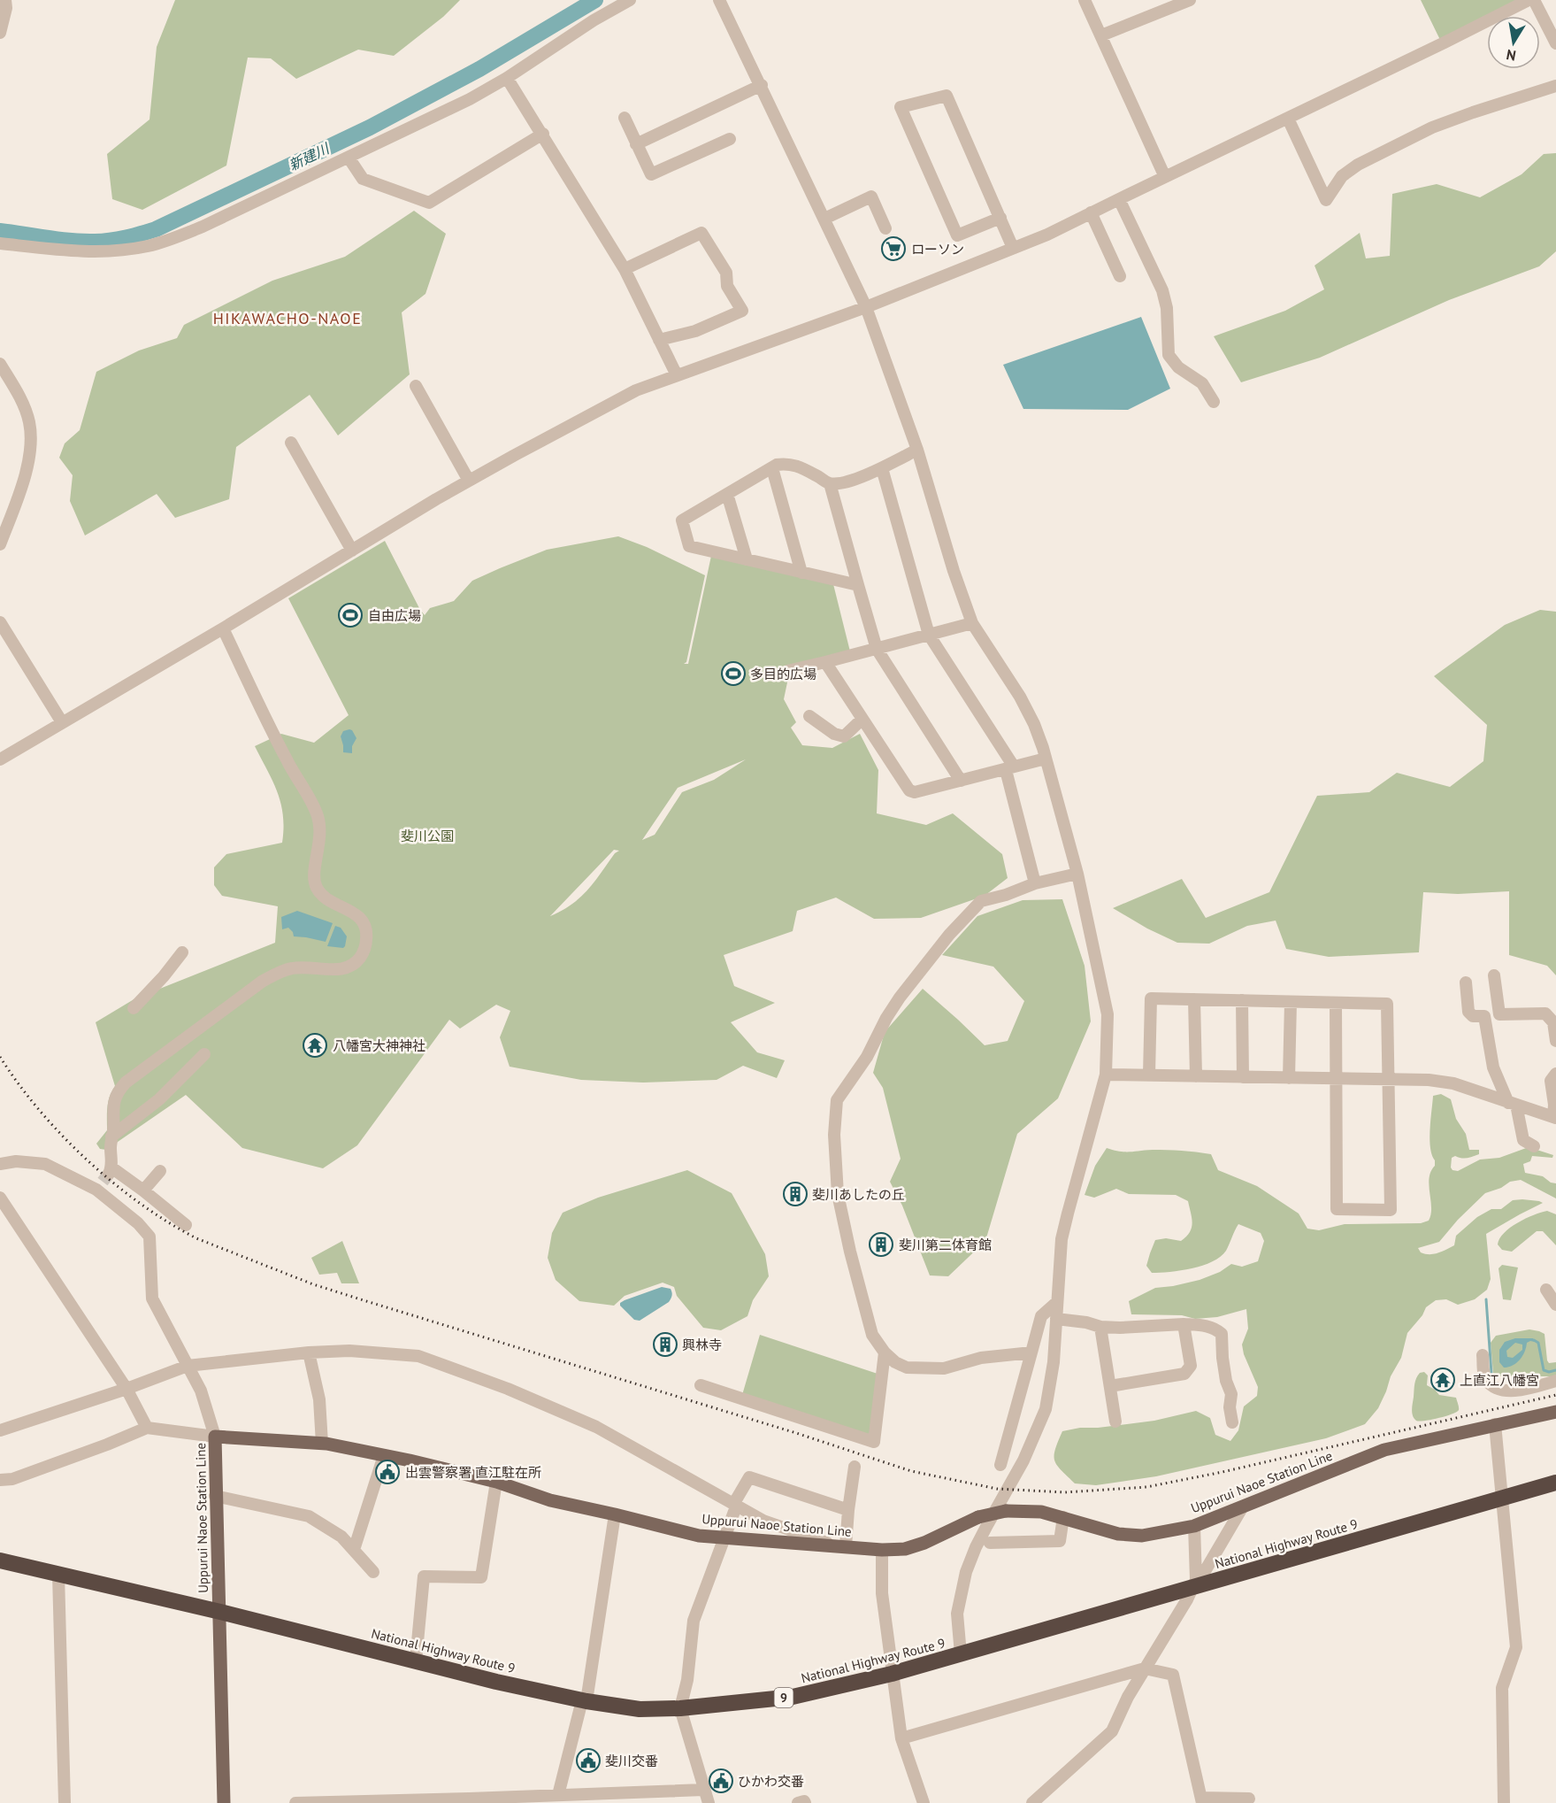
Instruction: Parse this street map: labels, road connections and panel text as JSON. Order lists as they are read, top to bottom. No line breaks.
{"streets":{"highway":["National Highway Route 9","9"],"main road":["Uppurui Naoe Station Line"]},"crossings":[["Uppurui Naoe Station Line","National Highway Route 9"]],"districts":["HIKAWACHO-NAOE"],"water":["新建川"],"parks":["斐川公園"],"places":{"supermarket":["ローソン"],"sports":["自由広場","多目的広場"],"temple":["八幡宮大神神社","上直江八幡宮"],"building":["斐川あしたの丘","斐川第二体育館","興林寺"],"public building":["出雲警察署 直江駐在所","斐川交番","ひかわ交番"]},"north":"bottom"}
